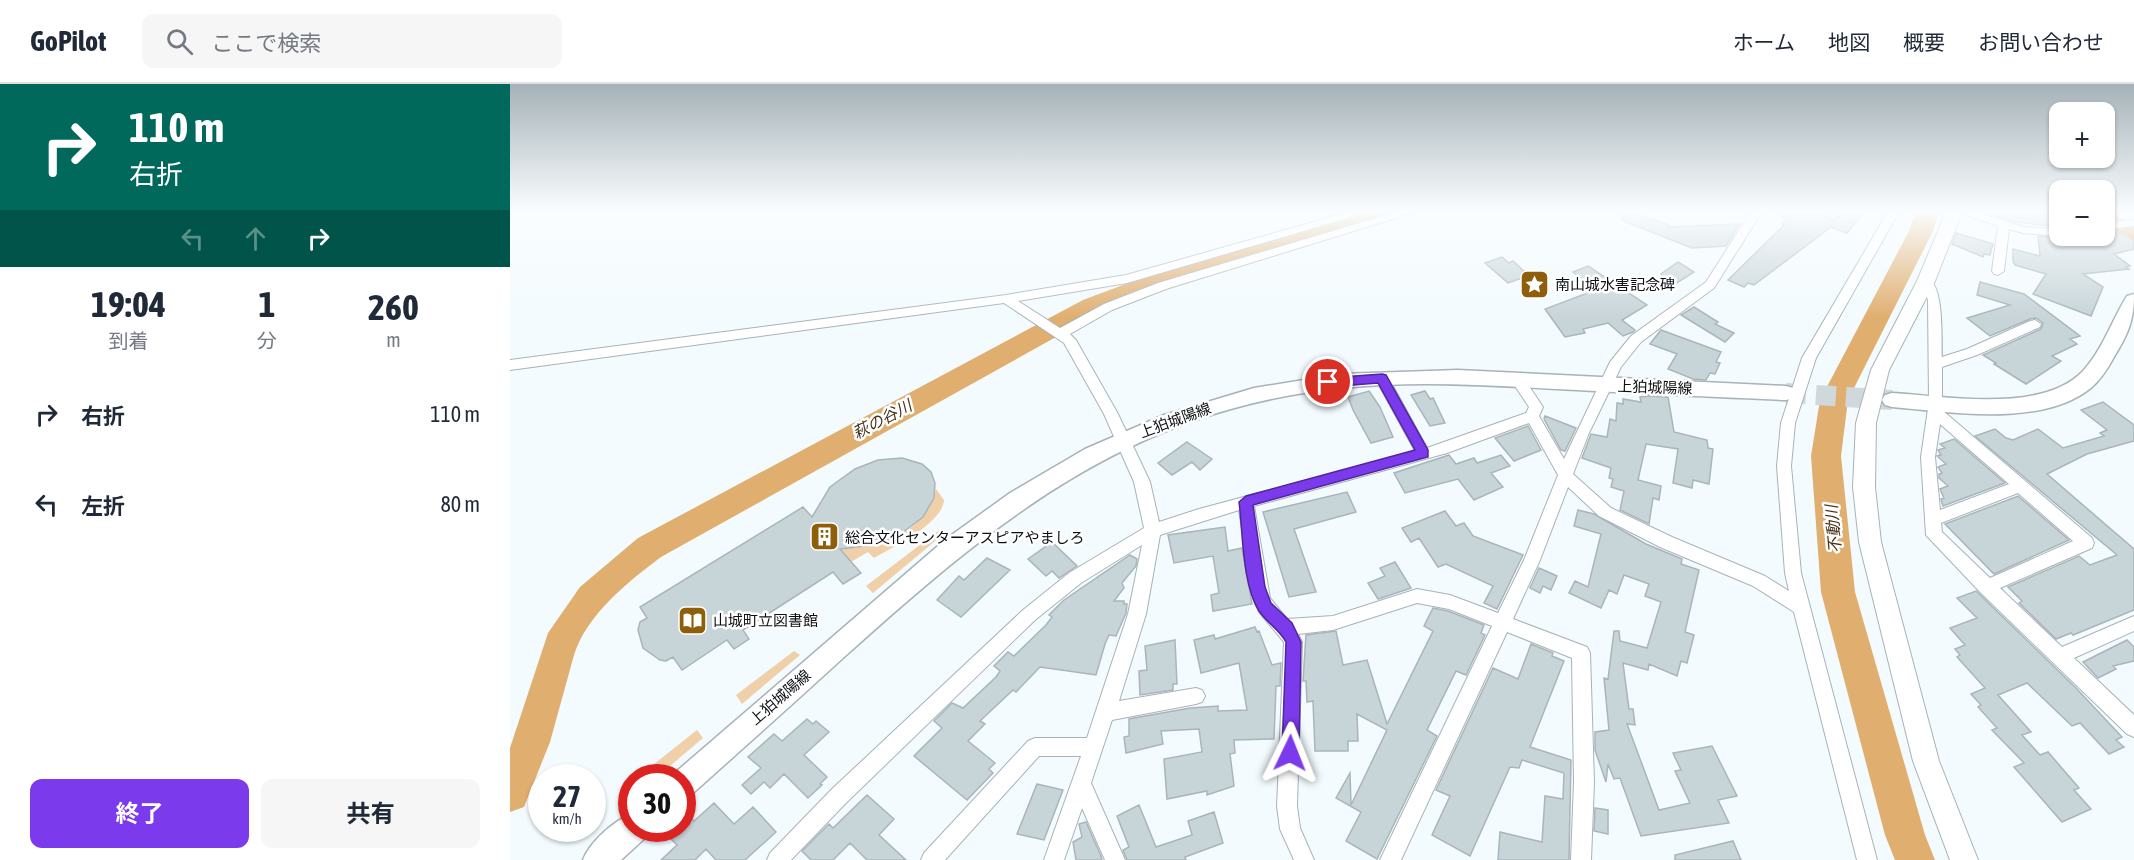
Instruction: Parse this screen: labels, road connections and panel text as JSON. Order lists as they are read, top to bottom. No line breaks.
{"streets":{"main road":["上狛城陽線"]},"water":["萩の谷川","不動川"],"places":{"place":["南山城水害記念碑"],"building":["総合文化センターアスピアやましろ"],"library":["山城町立図書館"]},"page":{"header":"GoPilot","search":"ここで検索","nav":["ホーム","地図","概要","お問い合わせ"],"turn":["110 m","右折"],"map_buttons":["+","−"],"eta":["19:04","到着","1","分","260","m"],"list":[{"name":"右折","value":"110 m"},{"name":"左折","value":"80 m"}],"speed":"27 km/h","limit":"30","buttons":["終了","共有"]}}
